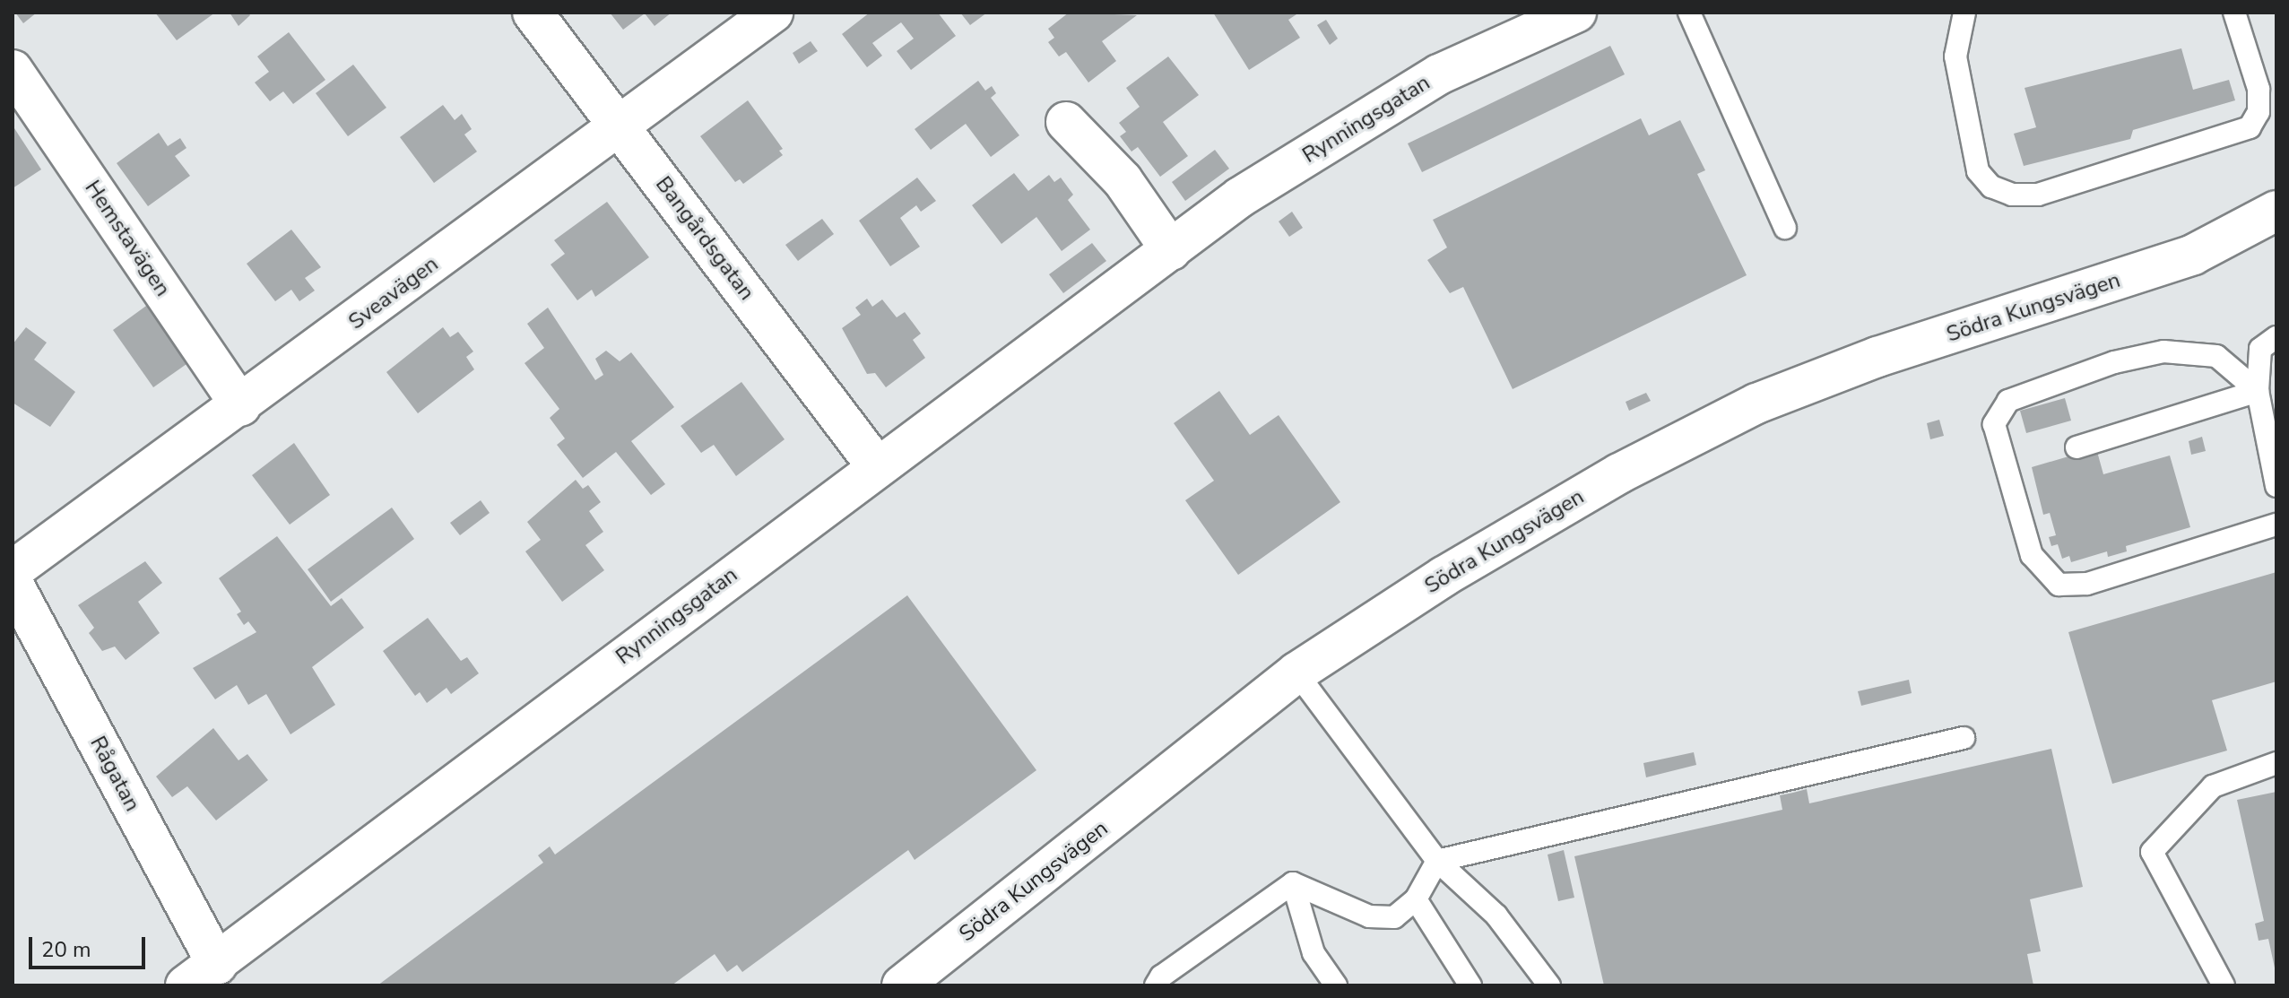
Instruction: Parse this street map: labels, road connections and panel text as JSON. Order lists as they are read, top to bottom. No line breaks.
{"streets":{"street":["Rynningsgatan","Hemstavägen","Bangårdsgatan","Sveavägen","Södra Kungsvägen","Rågatan"]},"crossings":[["Rynningsgatan","Bangårdsgatan"],["Rynningsgatan","Rågatan"],["Hemstavägen","Sveavägen"],["Bangårdsgatan","Sveavägen"]],"scale_bar":"20 m"}
